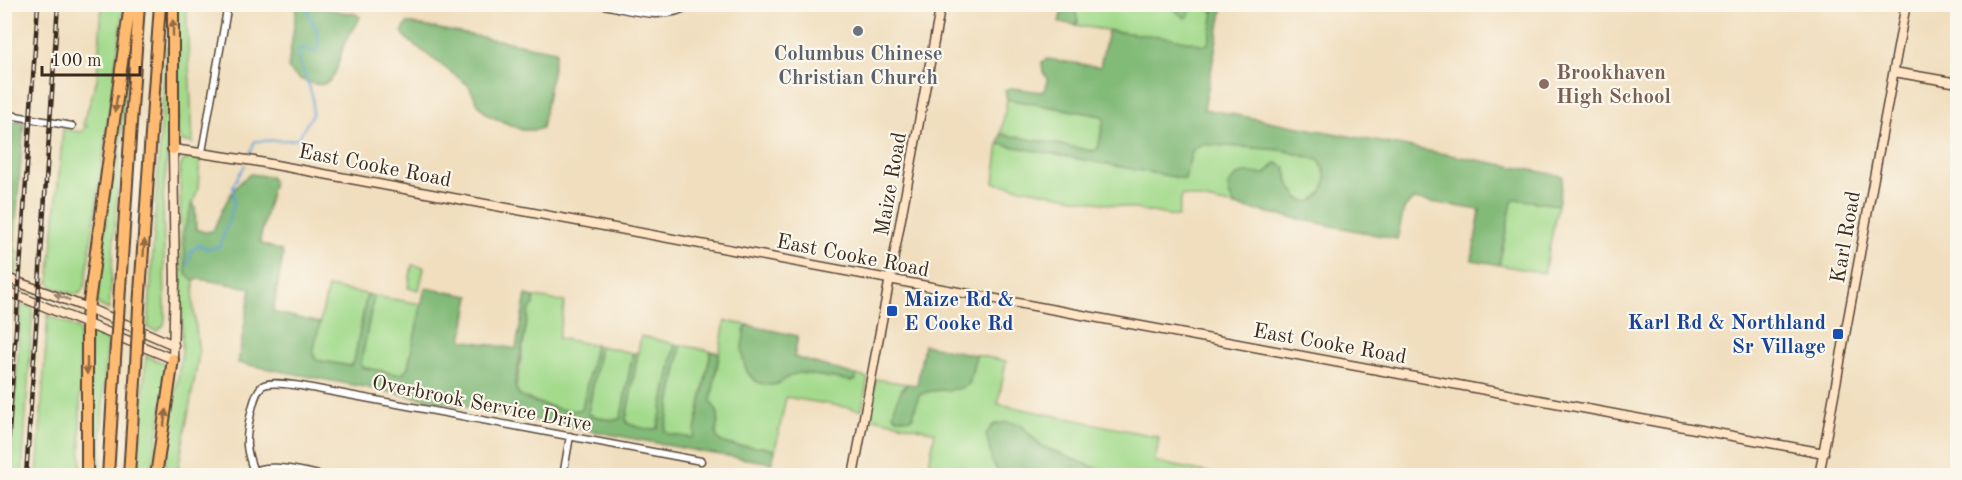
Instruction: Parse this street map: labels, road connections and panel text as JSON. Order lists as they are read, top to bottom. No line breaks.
{"streets":{"main road":["East Cooke Road","Maize Road","Karl Road"],"street":["Overbrook Service Drive"]},"crossings":[["East Cooke Road","Maize Road"],["East Cooke Road","Karl Road"]],"places":{"other":["Columbus Chinese Christian Church","Brookhaven High School"],"transit":["Maize Rd & E Cooke Rd","Karl Rd & Northland Sr Village"]},"scale_bar":"100 m"}
